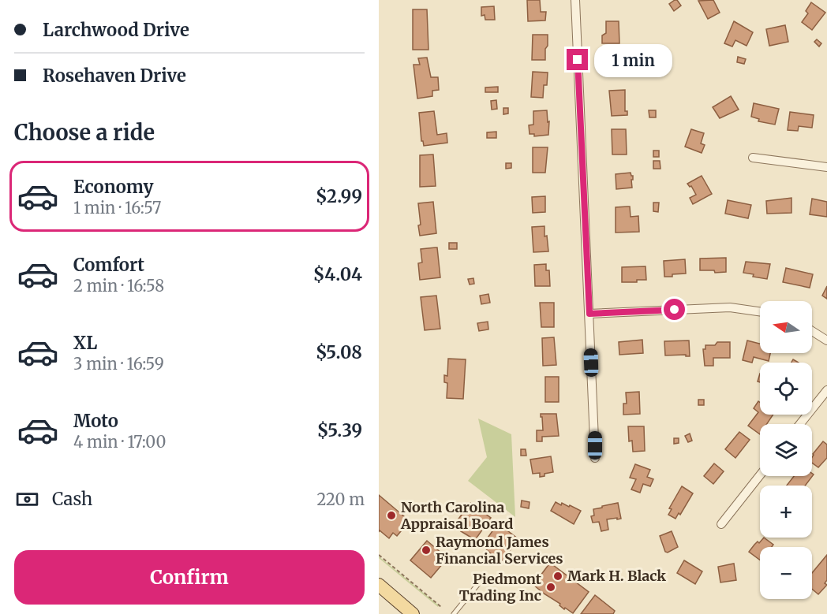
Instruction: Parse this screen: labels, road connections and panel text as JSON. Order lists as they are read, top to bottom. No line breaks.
{"places":["North Carolina Appraisal Board","Raymond James Financial Services","Mark H. Black","Piedmont Trading Inc"],"north":"left","page":{"banner":["Larchwood Drive","Rosehaven Drive"],"bubble":"1 min","heading":"Choose a ride","list":[{"name":"Economy","note":"1 min · 16:57","value":"$2.99"},{"name":"Comfort","note":"2 min · 16:58","value":"$4.04"},{"name":"XL","note":"3 min · 16:59","value":"$5.08"},{"name":"Moto","note":"4 min · 17:00","value":"$5.39"}],"map_buttons":["+","−"],"pay":["Cash","220 m"],"buttons":"Confirm"}}
